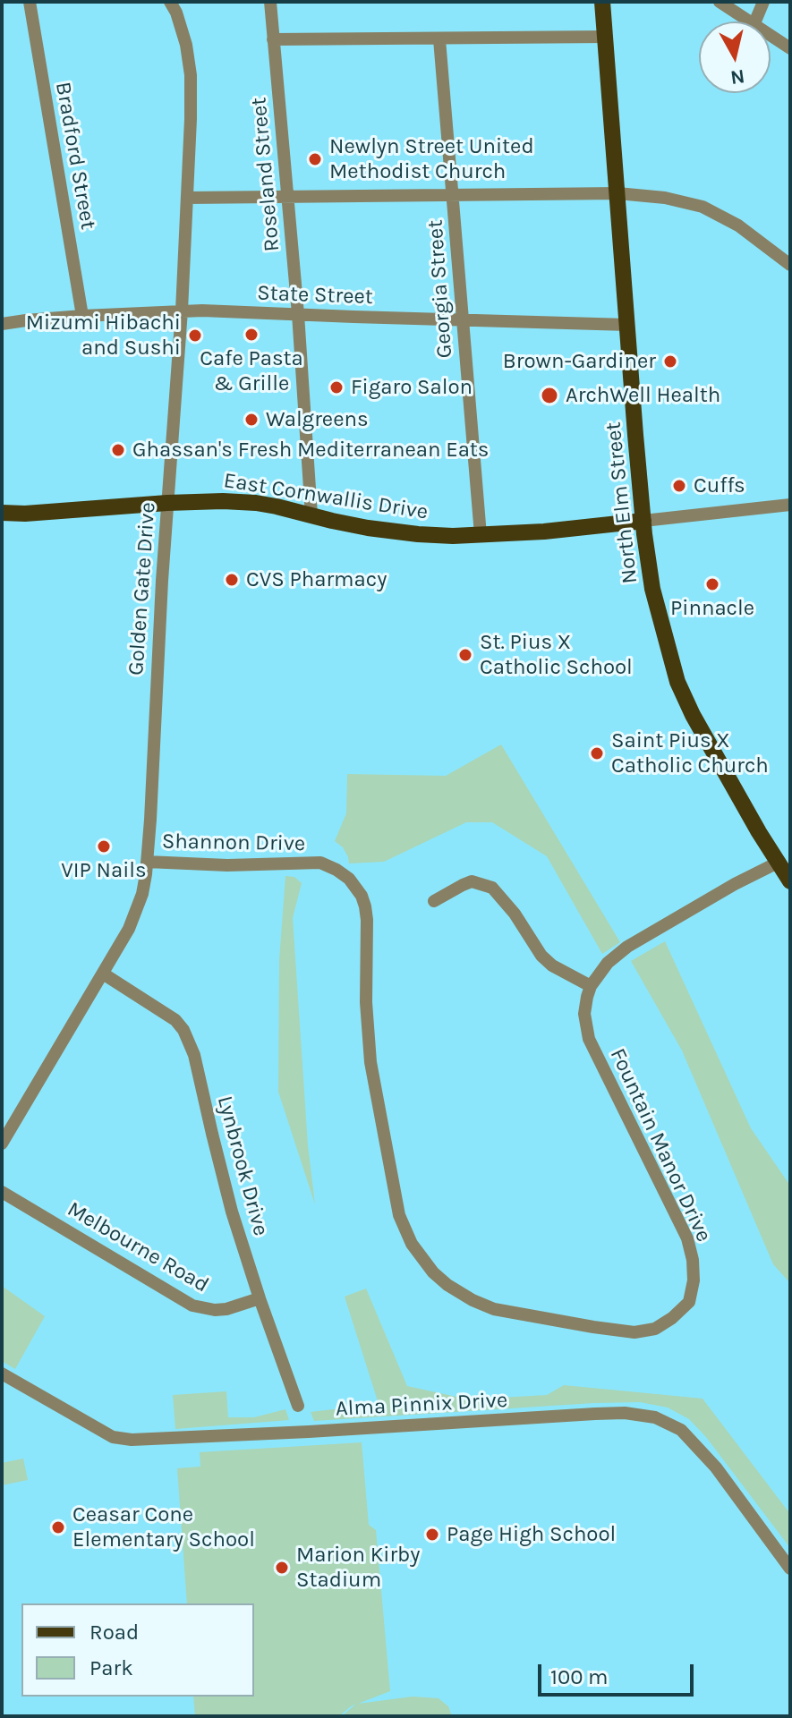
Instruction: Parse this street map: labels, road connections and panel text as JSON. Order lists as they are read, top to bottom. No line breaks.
{"streets":{"main road":["East Cornwallis Drive","North Elm Street"],"street":["Bradford Street","Roseland Street","Georgia Street","State Street","Golden Gate Drive","Shannon Drive","Fountain Manor Drive","Lynbrook Drive","Melbourne Road","Alma Pinnix Drive"]},"crossings":[["Bradford Street","State Street"],["Roseland Street","State Street"],["Roseland Street","East Cornwallis Drive"],["Georgia Street","State Street"],["Georgia Street","East Cornwallis Drive"],["State Street","North Elm Street"],["State Street","Golden Gate Drive"],["East Cornwallis Drive","North Elm Street"],["East Cornwallis Drive","Golden Gate Drive"],["Golden Gate Drive","Shannon Drive"],["Golden Gate Drive","Lynbrook Drive"],["Shannon Drive","Fountain Manor Drive"],["Lynbrook Drive","Melbourne Road"]],"places":["Newlyn Street United Methodist Church","Cafe Pasta & Grille","Mizumi Hibachi and Sushi","Brown-Gardiner","Figaro Salon","ArchWell Health","Walgreens","Ghassan's Fresh Mediterranean Eats","Cuffs","CVS Pharmacy","Pinnacle","St. Pius X Catholic School","Saint Pius X Catholic Church","VIP Nails","Ceasar Cone Elementary School","Page High School","Marion Kirby Stadium"],"legend":["Road","Park"],"scale_bar":"100 m","north":"bottom"}
